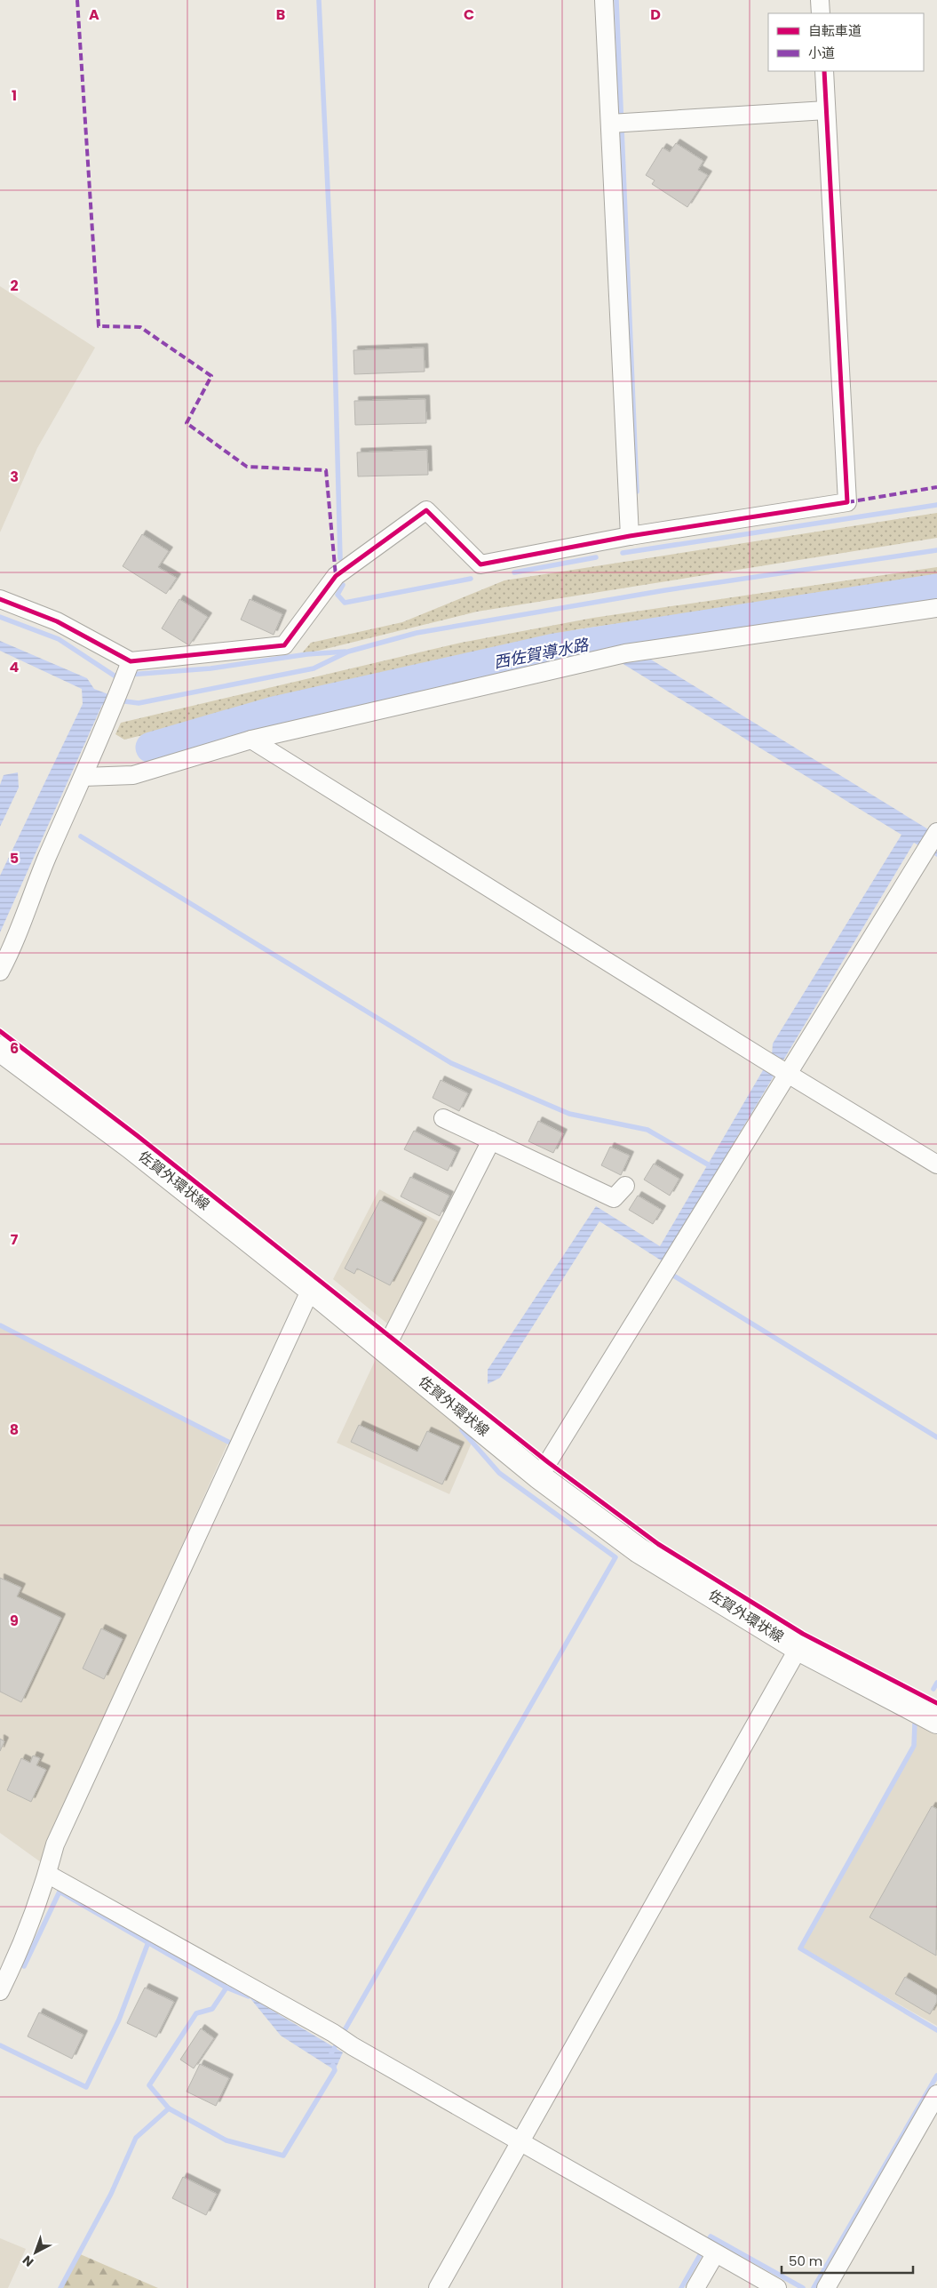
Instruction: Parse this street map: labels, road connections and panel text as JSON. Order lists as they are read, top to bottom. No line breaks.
{"streets":{"main road":["佐賀外環状線"]},"water":["西佐賀導水路"],"legend":["自転車道","小道"],"scale_bar":"50 m","north":"bottom left","grid":{"columns":["A","B","C","D"],"rows":["1","2","3","4","5","6","7","8","9"]}}
